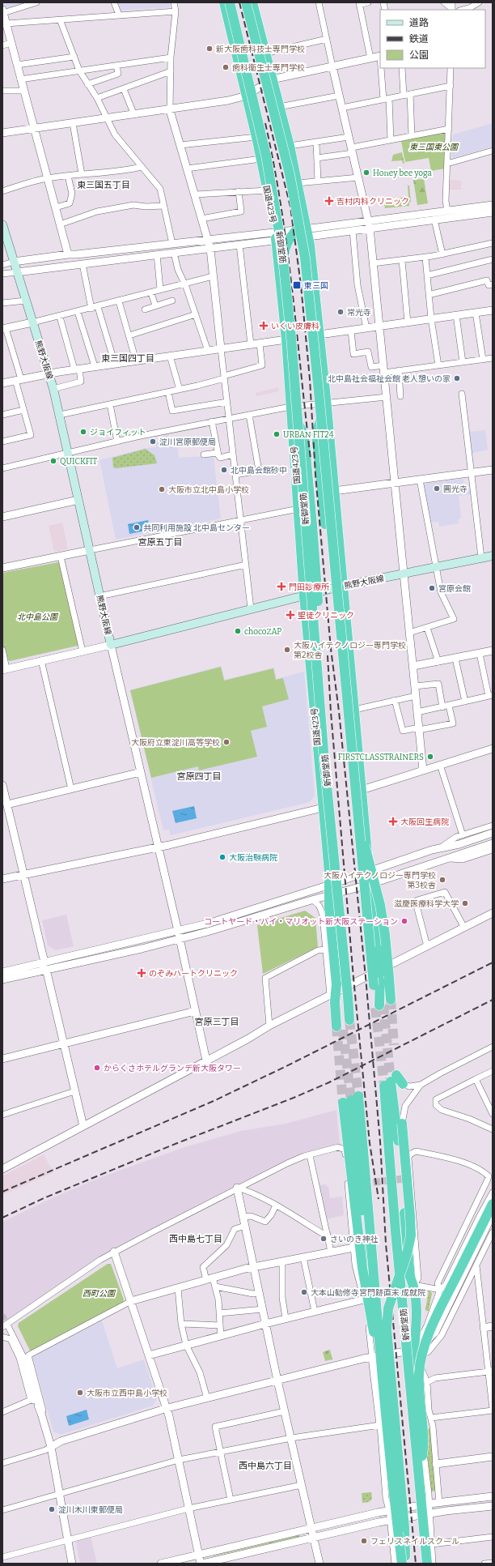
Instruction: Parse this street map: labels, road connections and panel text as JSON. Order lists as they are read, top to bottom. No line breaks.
{"streets":{"highway":["国道423号","新御堂筋"],"main road":["熊野大阪線"]},"crossings":[["国道423号","新御堂筋"],["国道423号","熊野大阪線"]],"districts":["東三国五丁目","東三国四丁目","宮原五丁目","宮原四丁目","宮原三丁目","西中島七丁目","西中島六丁目"],"parks":["東三国東公園","北中島公園","西町公園"],"places":{"other":["新大阪歯科技士専門学校","歯科衛生士専門学校","Honey bee yoga","常光寺","北中島社会福祉会館 老人憩いの家","ジョイフィット","URBAN FIT24","淀川宮原郵便局","QUICKFIT","北中島会館砂中","圓光寺","大阪市立北中島小学校","共同利用施設 北中島センター","宮原会館","chocoZAP","大阪ハイテクノロジー専門学校 第2校舎","大阪府立東淀川高等学校","FIRSTCLASSTRAINERS","大阪治験病院","大阪ハイテクノロジー専門学校 第3校舎","滋慶医療科学大学","コートヤード・バイ・マリオット新大阪ステーション","からくさホテルグランデ新大阪タワー","さいのき神社","大本山勧修寺宮門跡直末 成就院","大阪市立西中島小学校","淀川木川東郵便局","フェリスネイルスクール"],"health":["吉村内科クリニック","いくい皮膚科","門田診療所","聖徒クリニック","大阪回生病院","のぞみハートクリニック"],"transit":["東三国"]},"legend":["道路","鉄道","公園"]}
